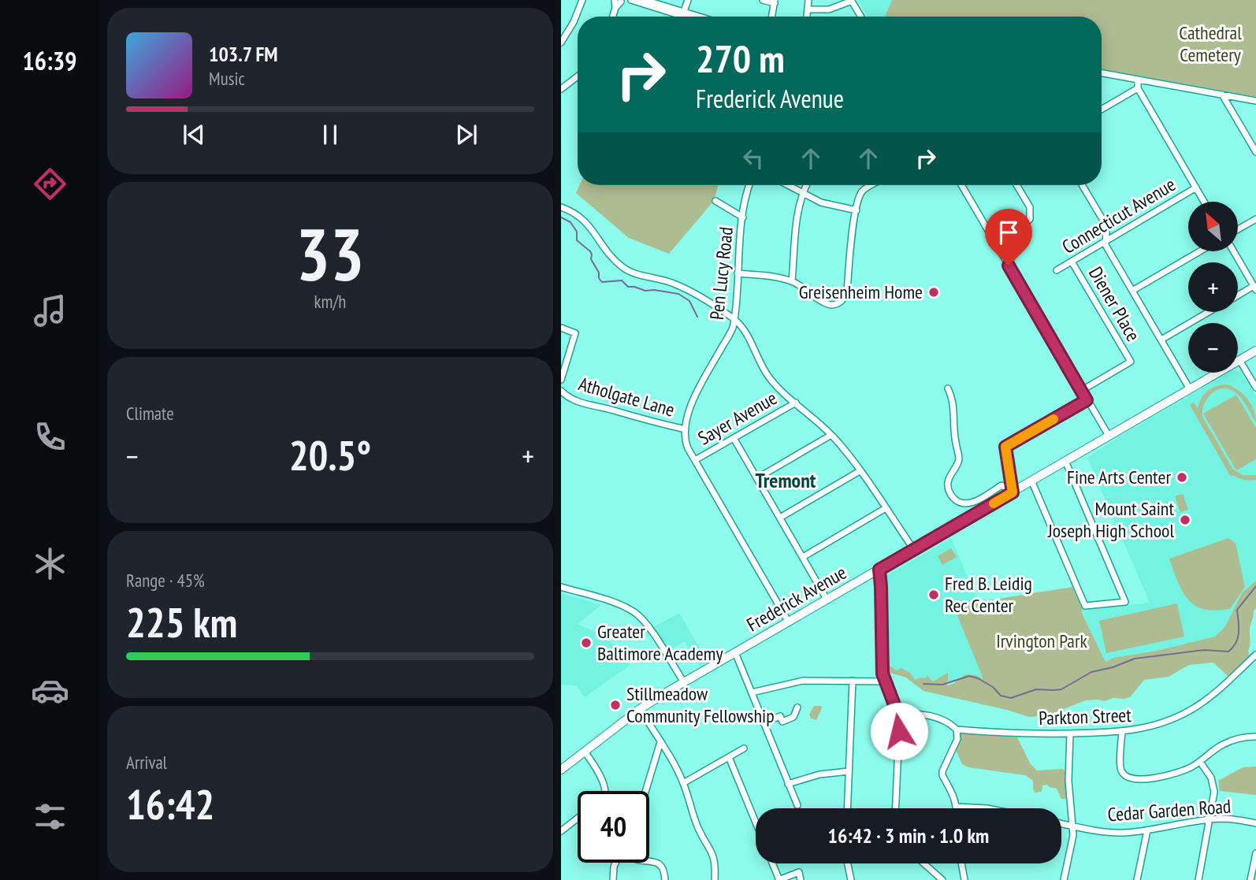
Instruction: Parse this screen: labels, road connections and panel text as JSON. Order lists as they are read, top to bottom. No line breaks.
{"streets":{"main road":["Frederick Avenue"],"street":["Connecticut Avenue","Pen Lucy Road","Diener Place","Atholgate Lane","Sayer Avenue","Parkton Street","Cedar Garden Road"]},"crossings":[["Connecticut Avenue","Diener Place"],["Pen Lucy Road","Atholgate Lane"]],"districts":["Tremont"],"parks":["Cathedral Cemetery","Irvington Park"],"places":["Greisenheim Home","Fine Arts Center","Mount Saint Joseph High School","Fred B. Leidig Rec Center","Greater Baltimore Academy","Stillmeadow Community Fellowship"],"north":"top left","page":{"tabs":"16:39","turn":["270 m","Frederick Avenue"],"song":["103.7 FM","Music"],"tile":[["33","km/h"],"Climate",["Range · 45%","225 km"],["Arrival","16:42"]],"map_buttons":["+","−"],"heat":["−","20.5°","+"],"limit":"40","trip":"16:42 · 3 min · 1.0 km"}}
